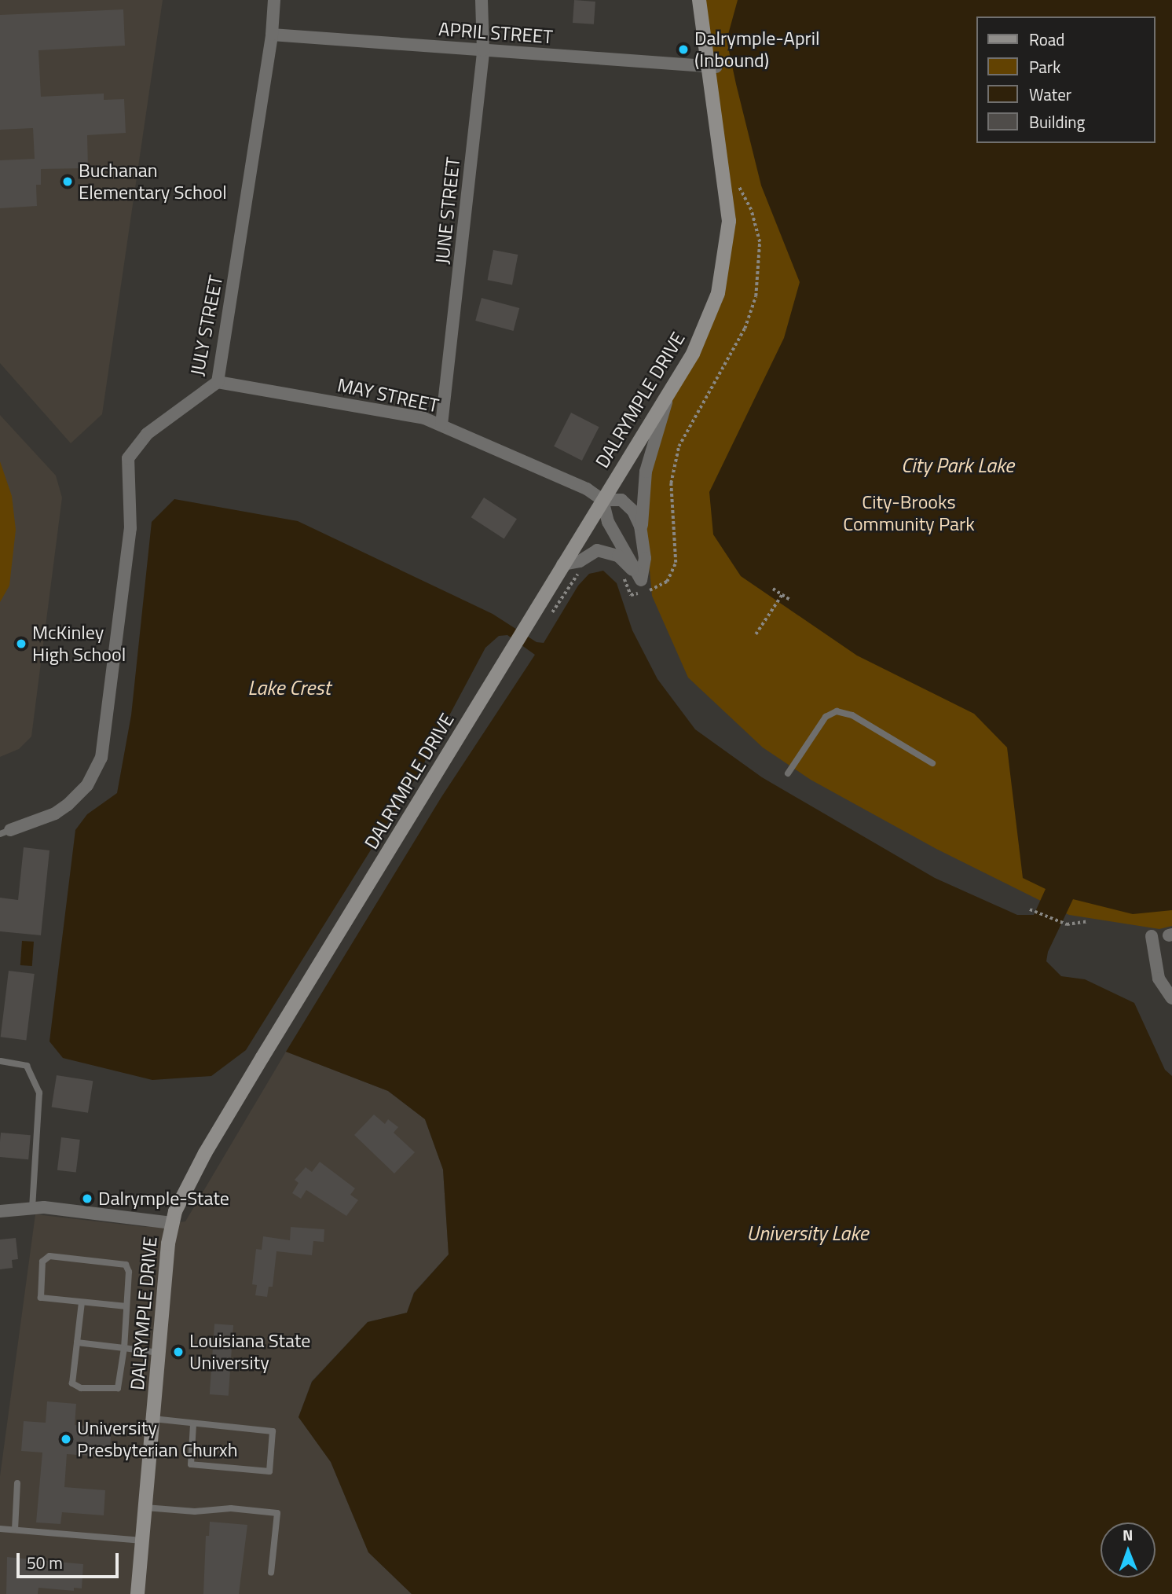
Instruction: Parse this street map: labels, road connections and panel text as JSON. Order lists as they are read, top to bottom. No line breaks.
{"streets":{"street":["APRIL STREET","JUNE STREET","JULY STREET","MAY STREET","DALRYMPLE DRIVE"]},"crossings":[["APRIL STREET","JUNE STREET"],["APRIL STREET","JULY STREET"],["APRIL STREET","DALRYMPLE DRIVE"],["JUNE STREET","MAY STREET"],["JULY STREET","MAY STREET"],["MAY STREET","DALRYMPLE DRIVE"]],"water":["City Park Lake","Lake Crest","University Lake"],"parks":["City-Brooks Community Park"],"places":["Dalrymple-April (Inbound)","Buchanan Elementary School","McKinley High School","Dalrymple-State","Louisiana State University","University Presbyterian Churxh"],"legend":["Road","Park","Water","Building"],"scale_bar":"50 m","north":"top"}
